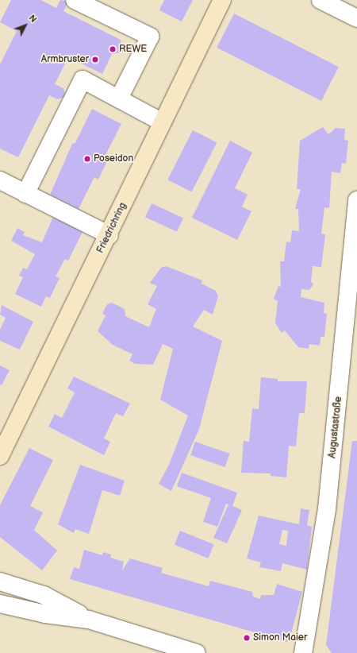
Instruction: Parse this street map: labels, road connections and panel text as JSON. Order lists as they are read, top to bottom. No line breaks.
{"streets":{"main road":["Friedrichring"],"street":["Augustastraße"]},"places":["REWE","Armbruster","Poseidon","Simon Maier"],"north":"top right"}
